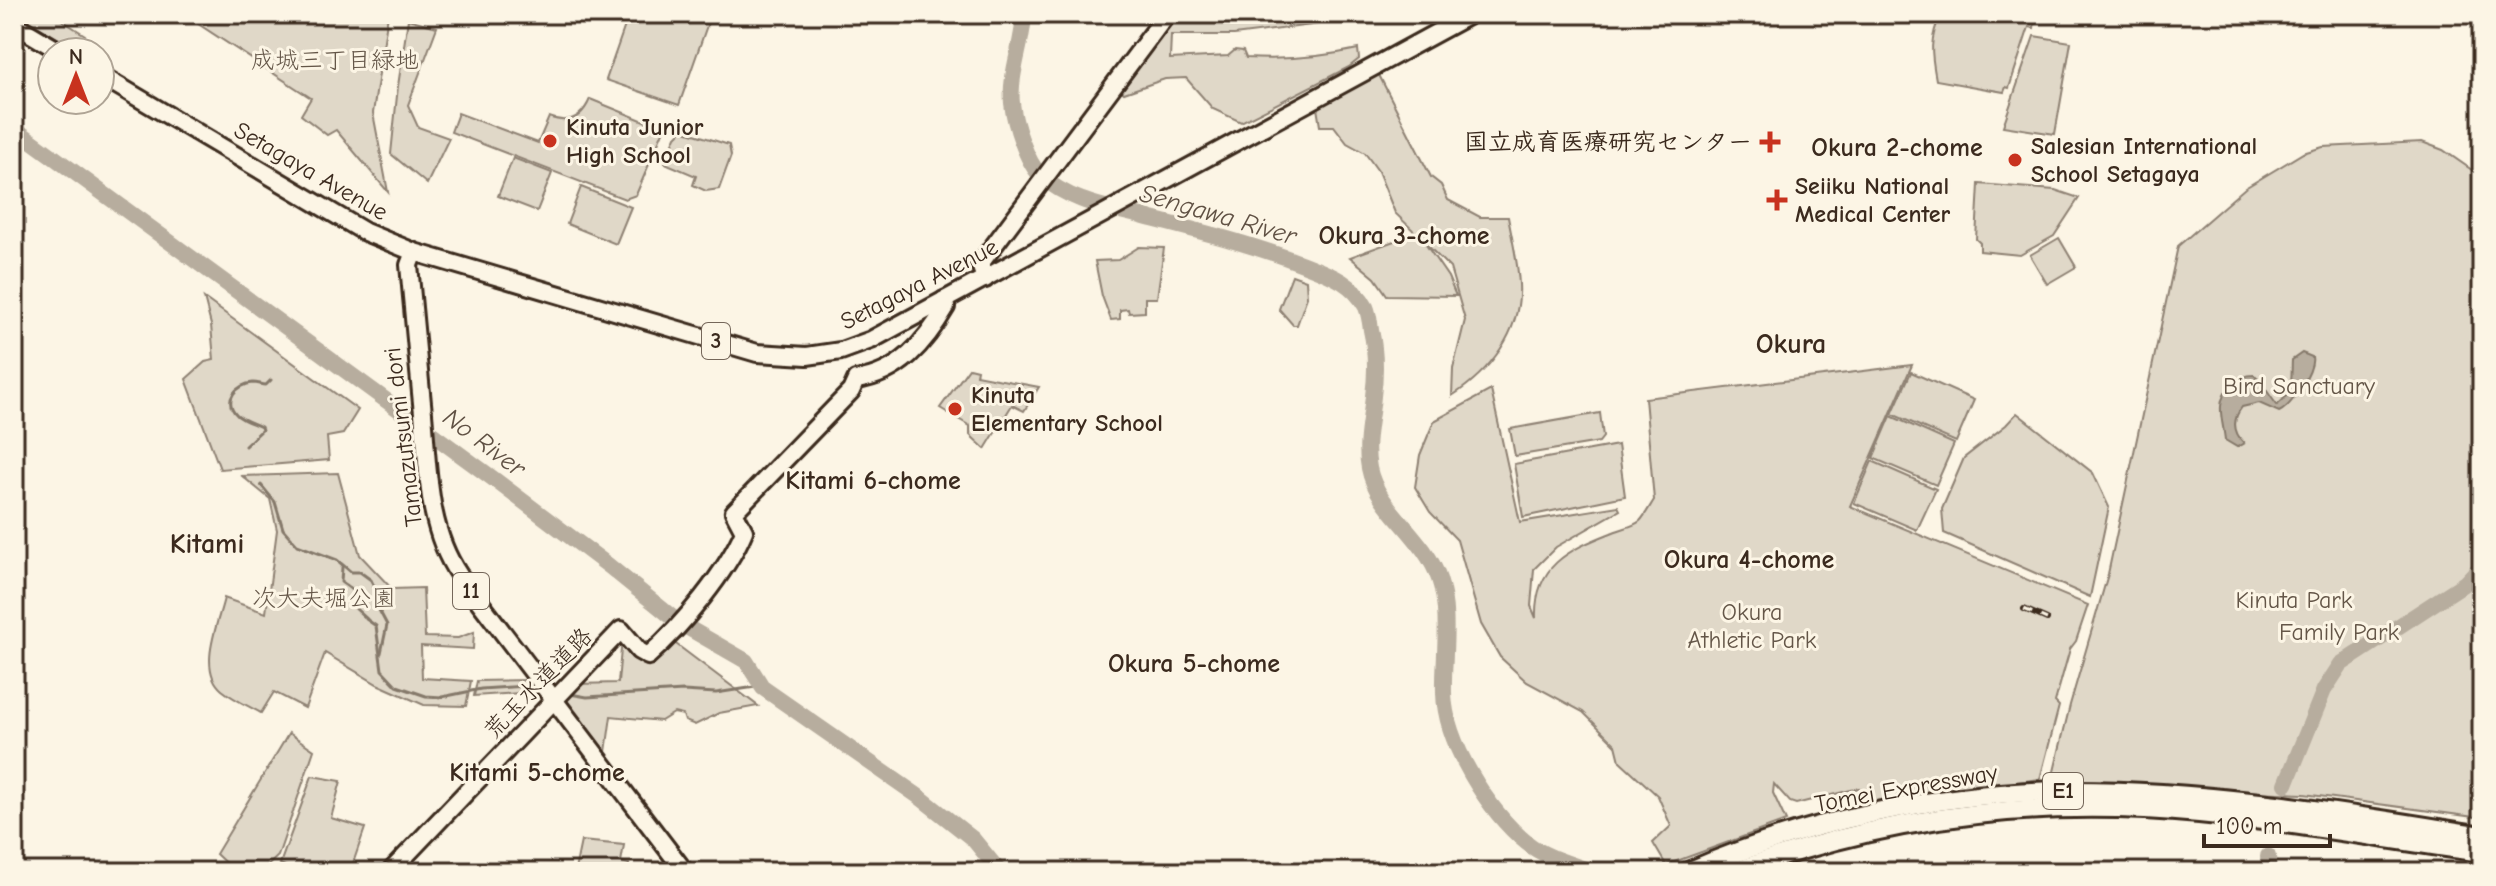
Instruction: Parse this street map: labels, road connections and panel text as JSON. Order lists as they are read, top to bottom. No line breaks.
{"streets":{"highway":["Tomei Expressway","E1"],"main road":["Setagaya Avenue","3","Tamazutsumi dori","11","荒玉水道道路"]},"crossings":[["Setagaya Avenue","Tamazutsumi dori"],["Setagaya Avenue","荒玉水道道路"],["Tamazutsumi dori","荒玉水道道路"]],"districts":["Okura 2-chome","Okura 3-chome","Okura","Kitami 6-chome","Kitami","Okura 4-chome","Okura 5-chome","Kitami 5-chome"],"water":["Sengawa River","No River"],"parks":["成城三丁目緑地","Bird Sanctuary","次大夫堀公園","Kinuta Park","Okura Athletic Park","Family Park"],"places":{"other":["Kinuta Junior High School","Salesian International School Setagaya","Kinuta Elementary School"],"health":["国立成育医療研究センター","Seiiku National Medical Center"]},"scale_bar":"100 m","north":"top"}
